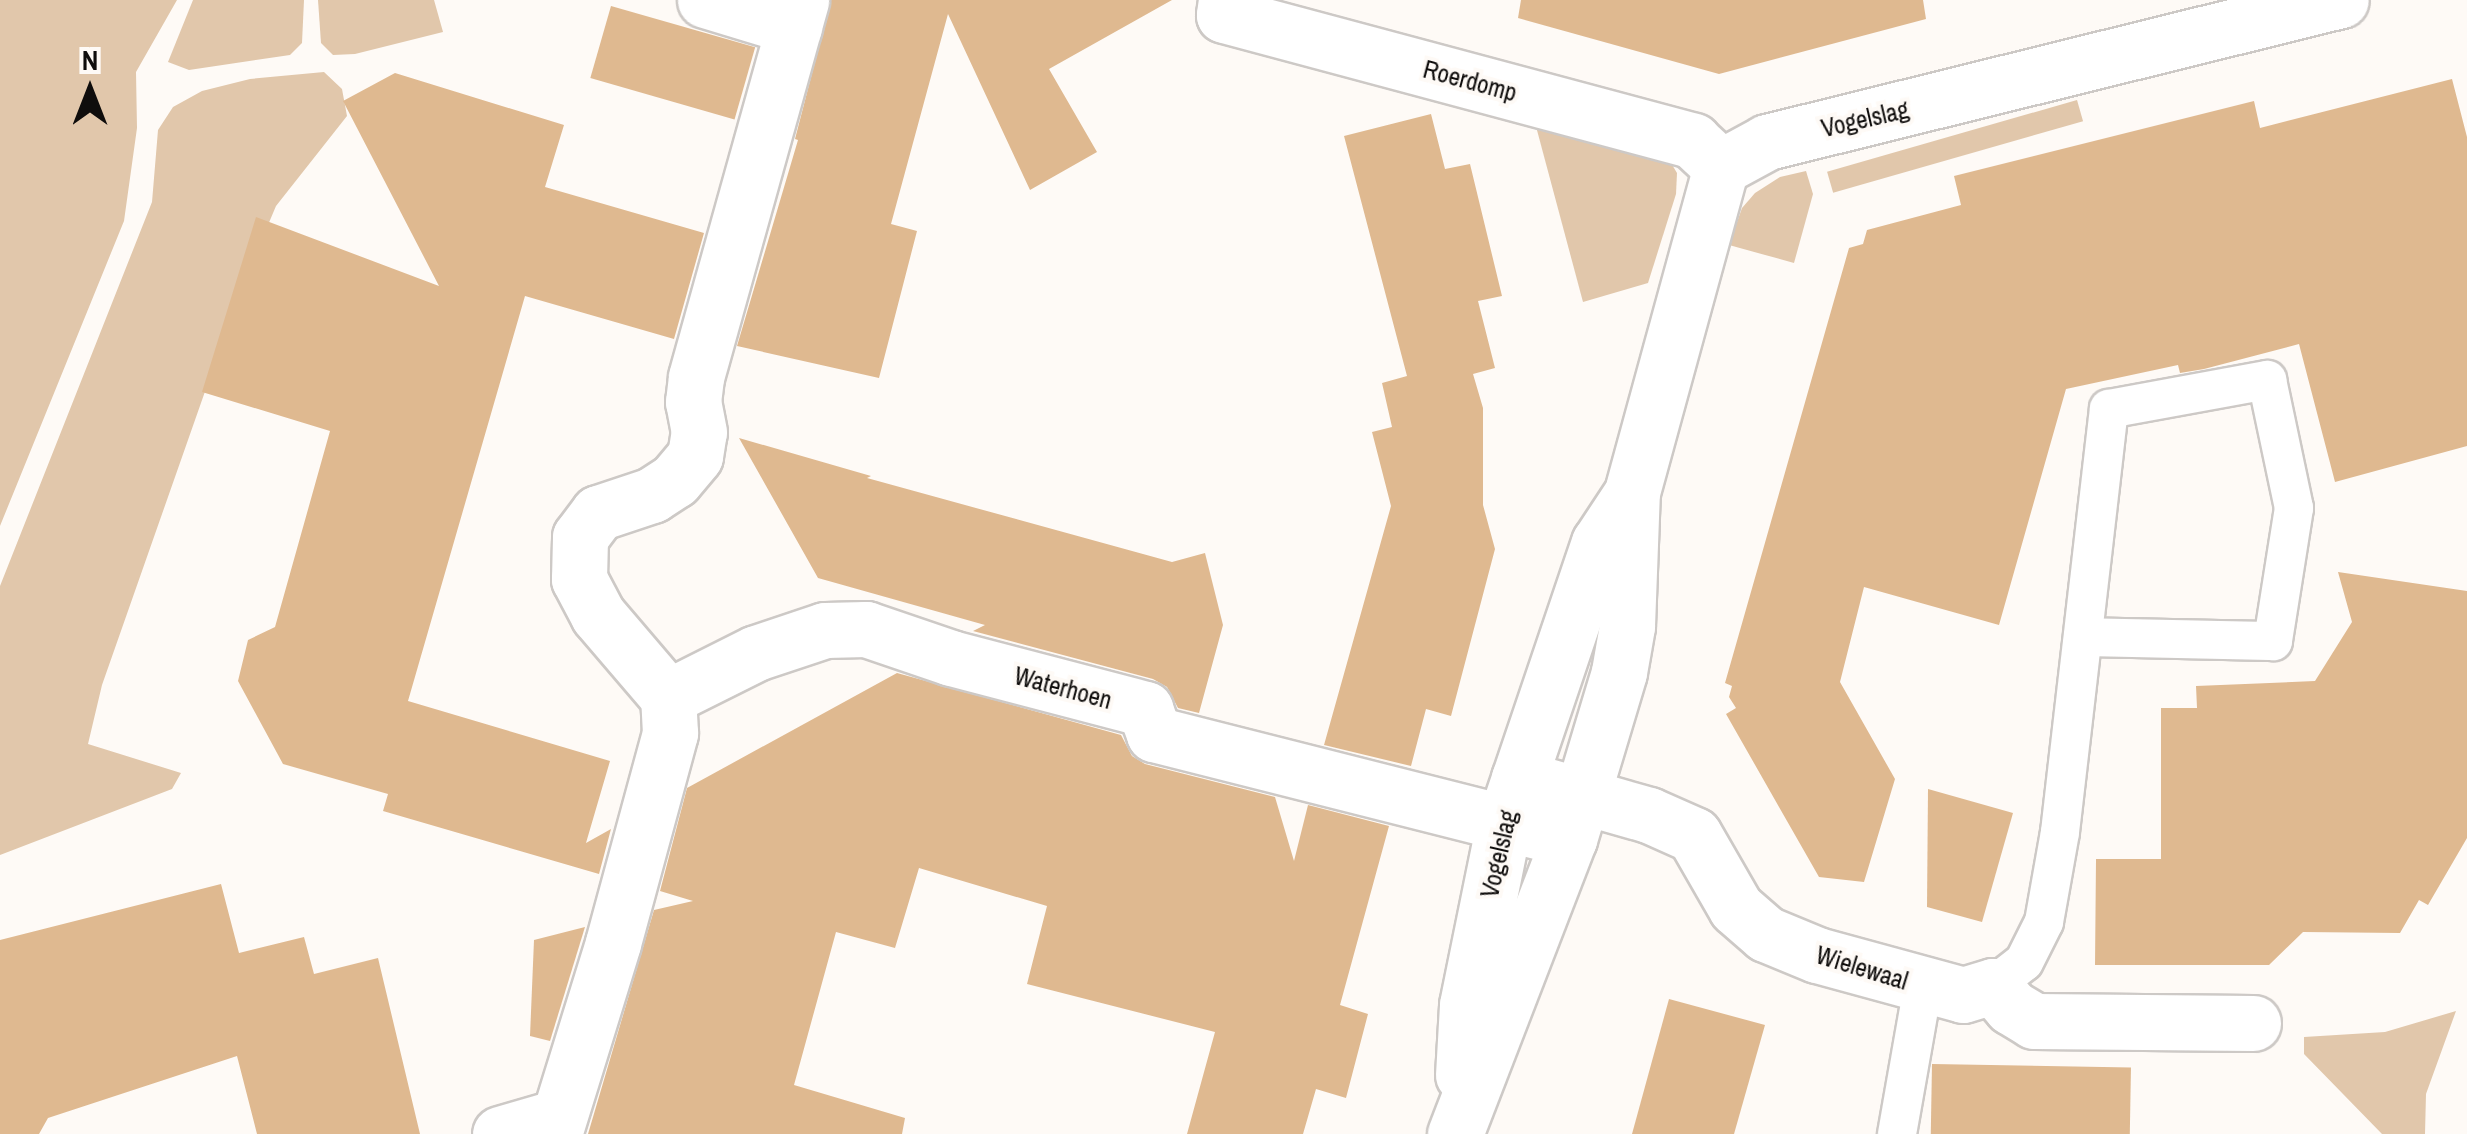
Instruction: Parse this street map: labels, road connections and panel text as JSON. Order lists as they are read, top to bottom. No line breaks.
{"streets":{"street":["Roerdomp","Vogelslag","Waterhoen","Wielewaal"]},"crossings":[["Roerdomp","Vogelslag"],["Vogelslag","Waterhoen"],["Vogelslag","Wielewaal"],["Waterhoen","Wielewaal"]],"north":"top"}
